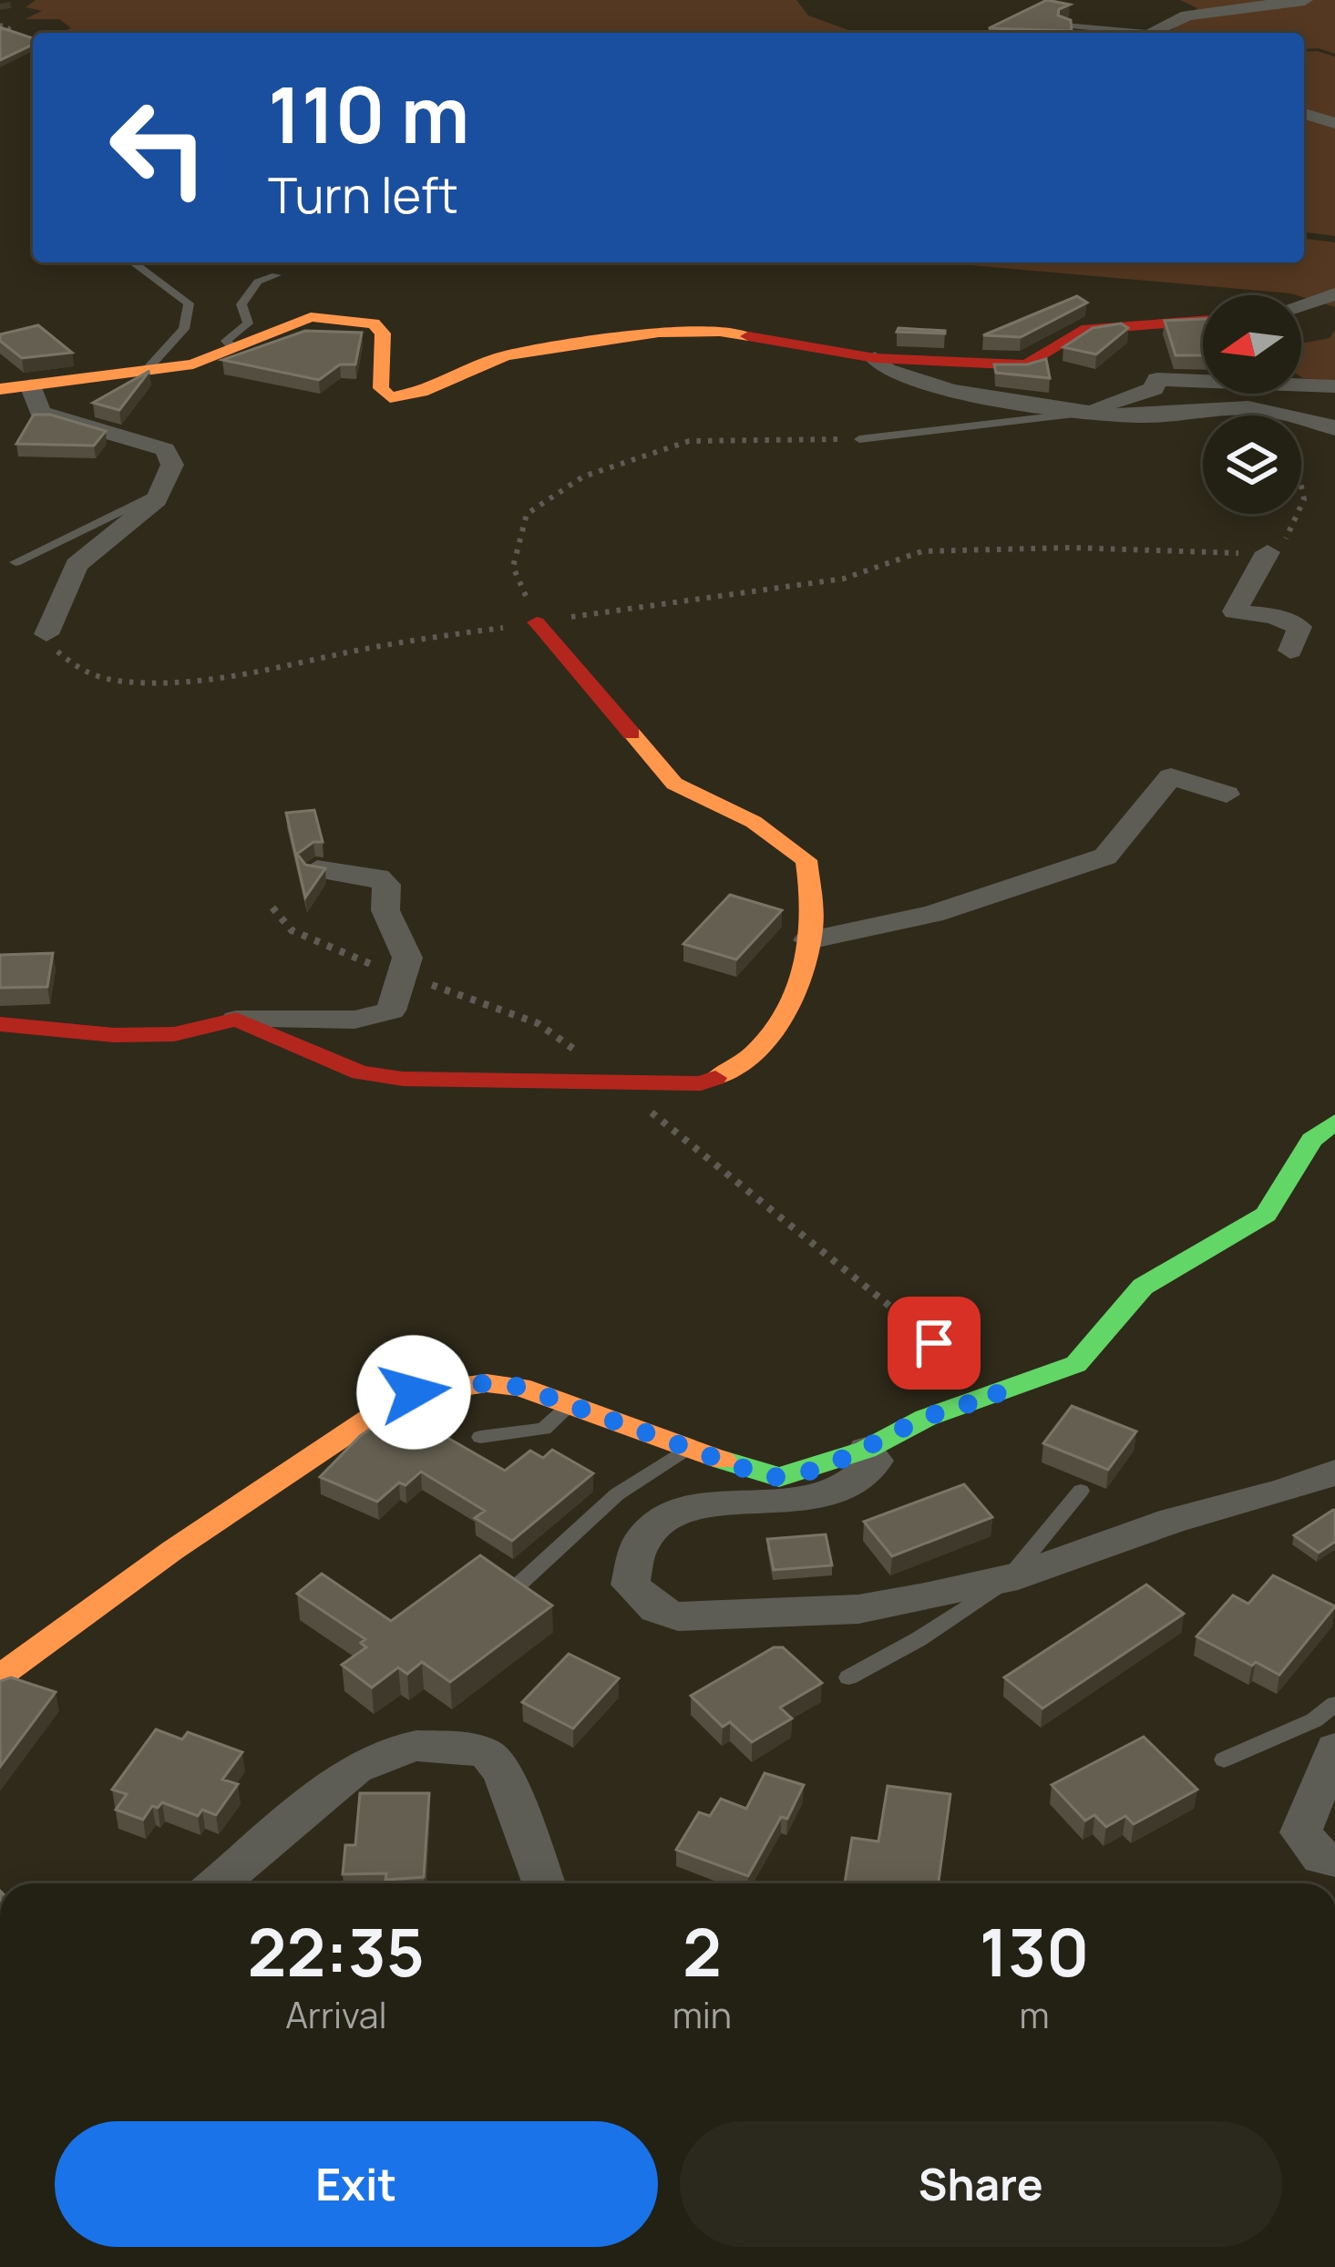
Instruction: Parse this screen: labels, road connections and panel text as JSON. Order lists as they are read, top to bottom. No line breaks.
{"north":"left","page":{"turn":["110 m","Turn left"],"eta":["22:35","Arrival","2","min","130","m"],"buttons":["Exit","Share"]}}
